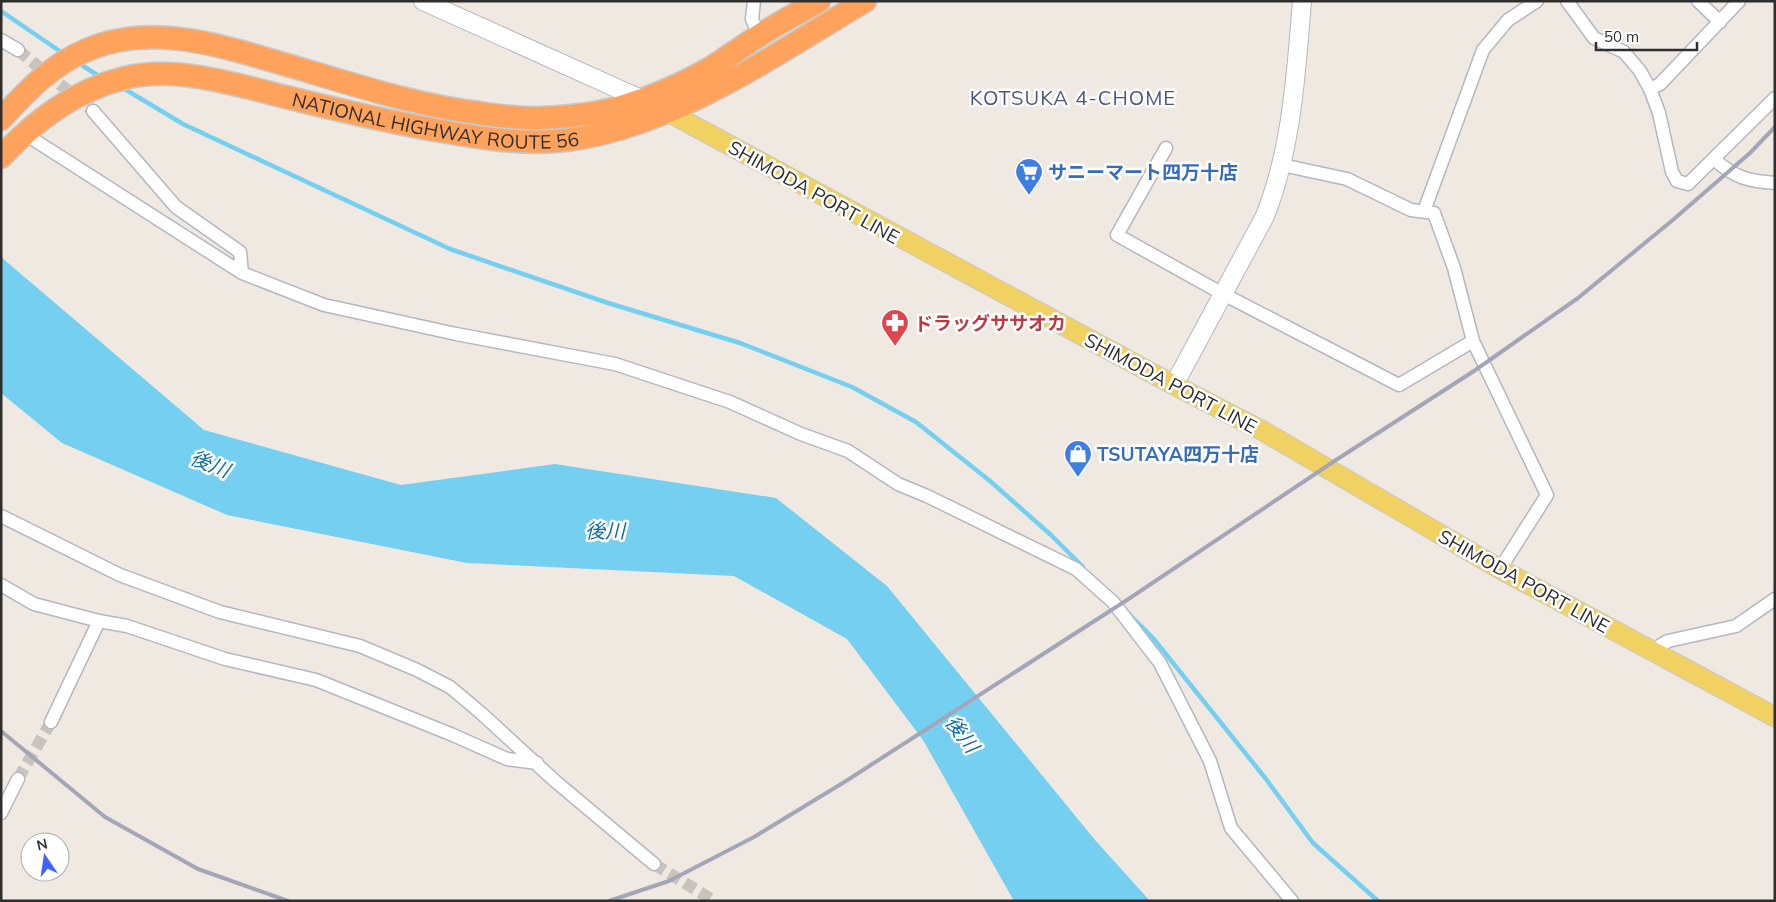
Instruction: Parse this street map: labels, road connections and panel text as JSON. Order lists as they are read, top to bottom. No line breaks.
{"streets":{"highway":["NATIONAL HIGHWAY ROUTE 56"],"main road":["SHIMODA PORT LINE"]},"crossings":[["NATIONAL HIGHWAY ROUTE 56","SHIMODA PORT LINE"]],"districts":["KOTSUKA 4-CHOME"],"water":["後川"],"places":{"supermarket":["サニーマート四万十店"],"pharmacy":["ドラッグササオカ"],"shop":["TSUTAYA四万十店"]},"scale_bar":"50 m","north":"top"}
